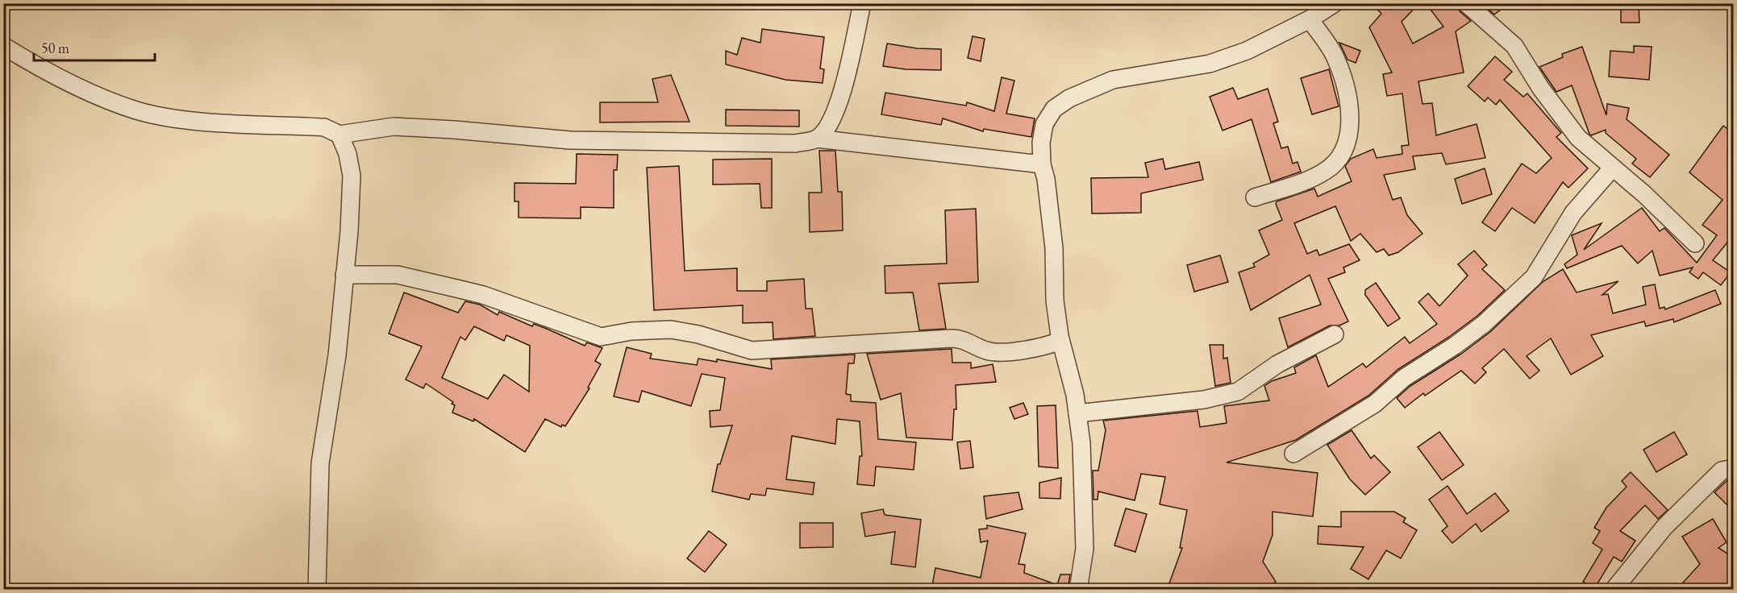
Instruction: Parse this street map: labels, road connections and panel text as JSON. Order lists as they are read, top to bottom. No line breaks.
{"scale_bar":"50 m"}
